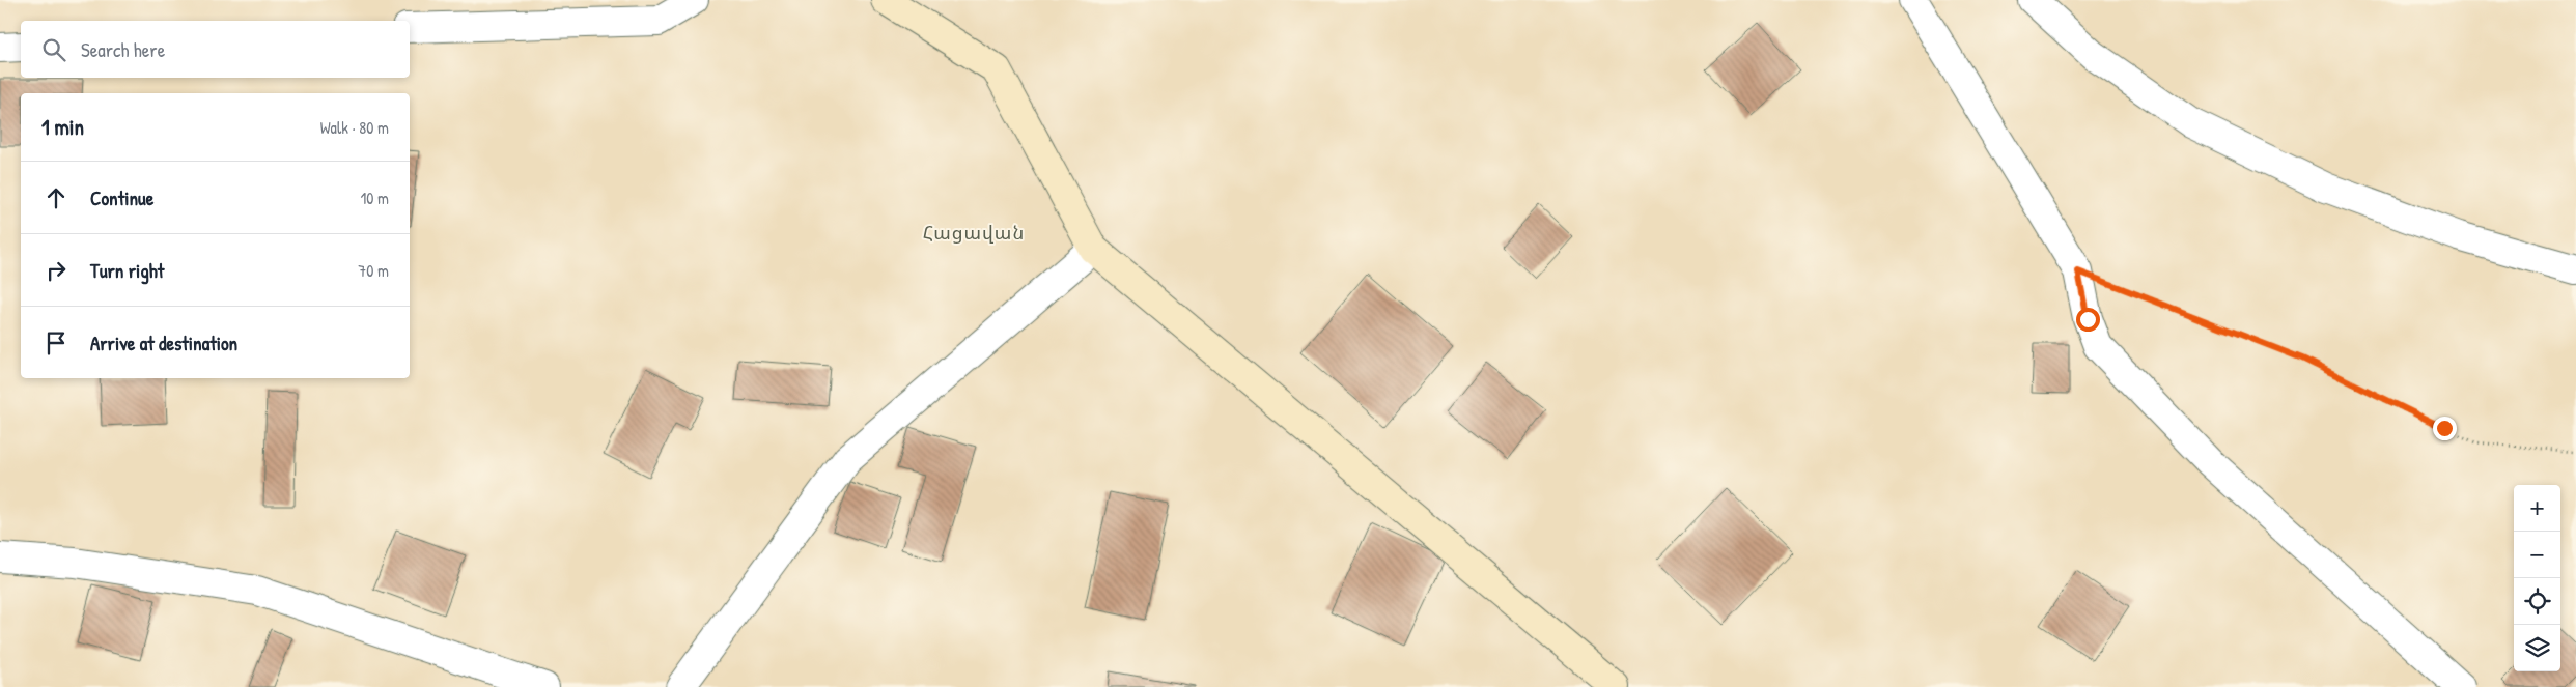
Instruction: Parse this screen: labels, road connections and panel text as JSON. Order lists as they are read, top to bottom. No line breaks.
{"districts":["Հացավան"],"page":{"search":"Search here","heading":["1 min","Walk · 80 m"],"list":[["Continue","10 m"],["Turn right","70 m"],"Arrive at destination"],"map_buttons":["+","−"]}}
